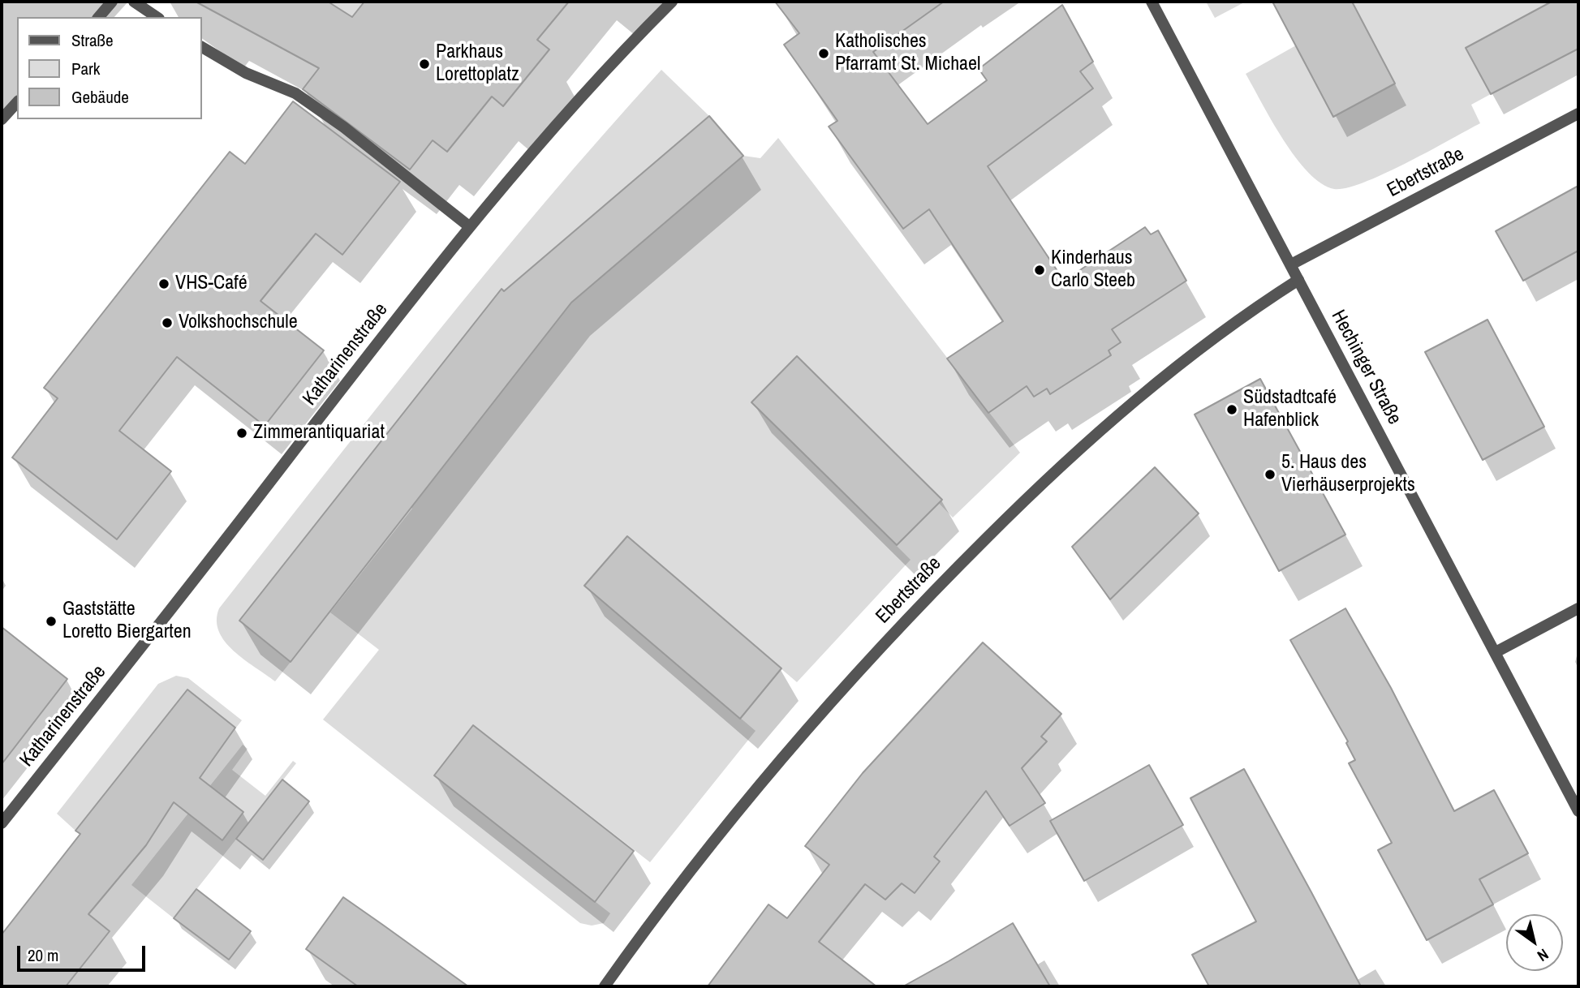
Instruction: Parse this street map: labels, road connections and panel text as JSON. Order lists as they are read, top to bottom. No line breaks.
{"streets":{"street":["Ebertstraße","Katharinenstraße","Hechinger Straße"]},"crossings":[["Ebertstraße","Hechinger Straße"]],"places":["Katholisches Pfarramt St. Michael","Parkhaus Lorettoplatz","Kinderhaus Carlo Steeb","VHS-Café","Volkshochschule","Südstadtcafé Hafenblick","Zimmerantiquariat","5. Haus des Vierhäuserprojekts","Gaststätte Loretto Biergarten"],"legend":["Straße","Park","Gebäude"],"scale_bar":"20 m","north":"bottom right"}
